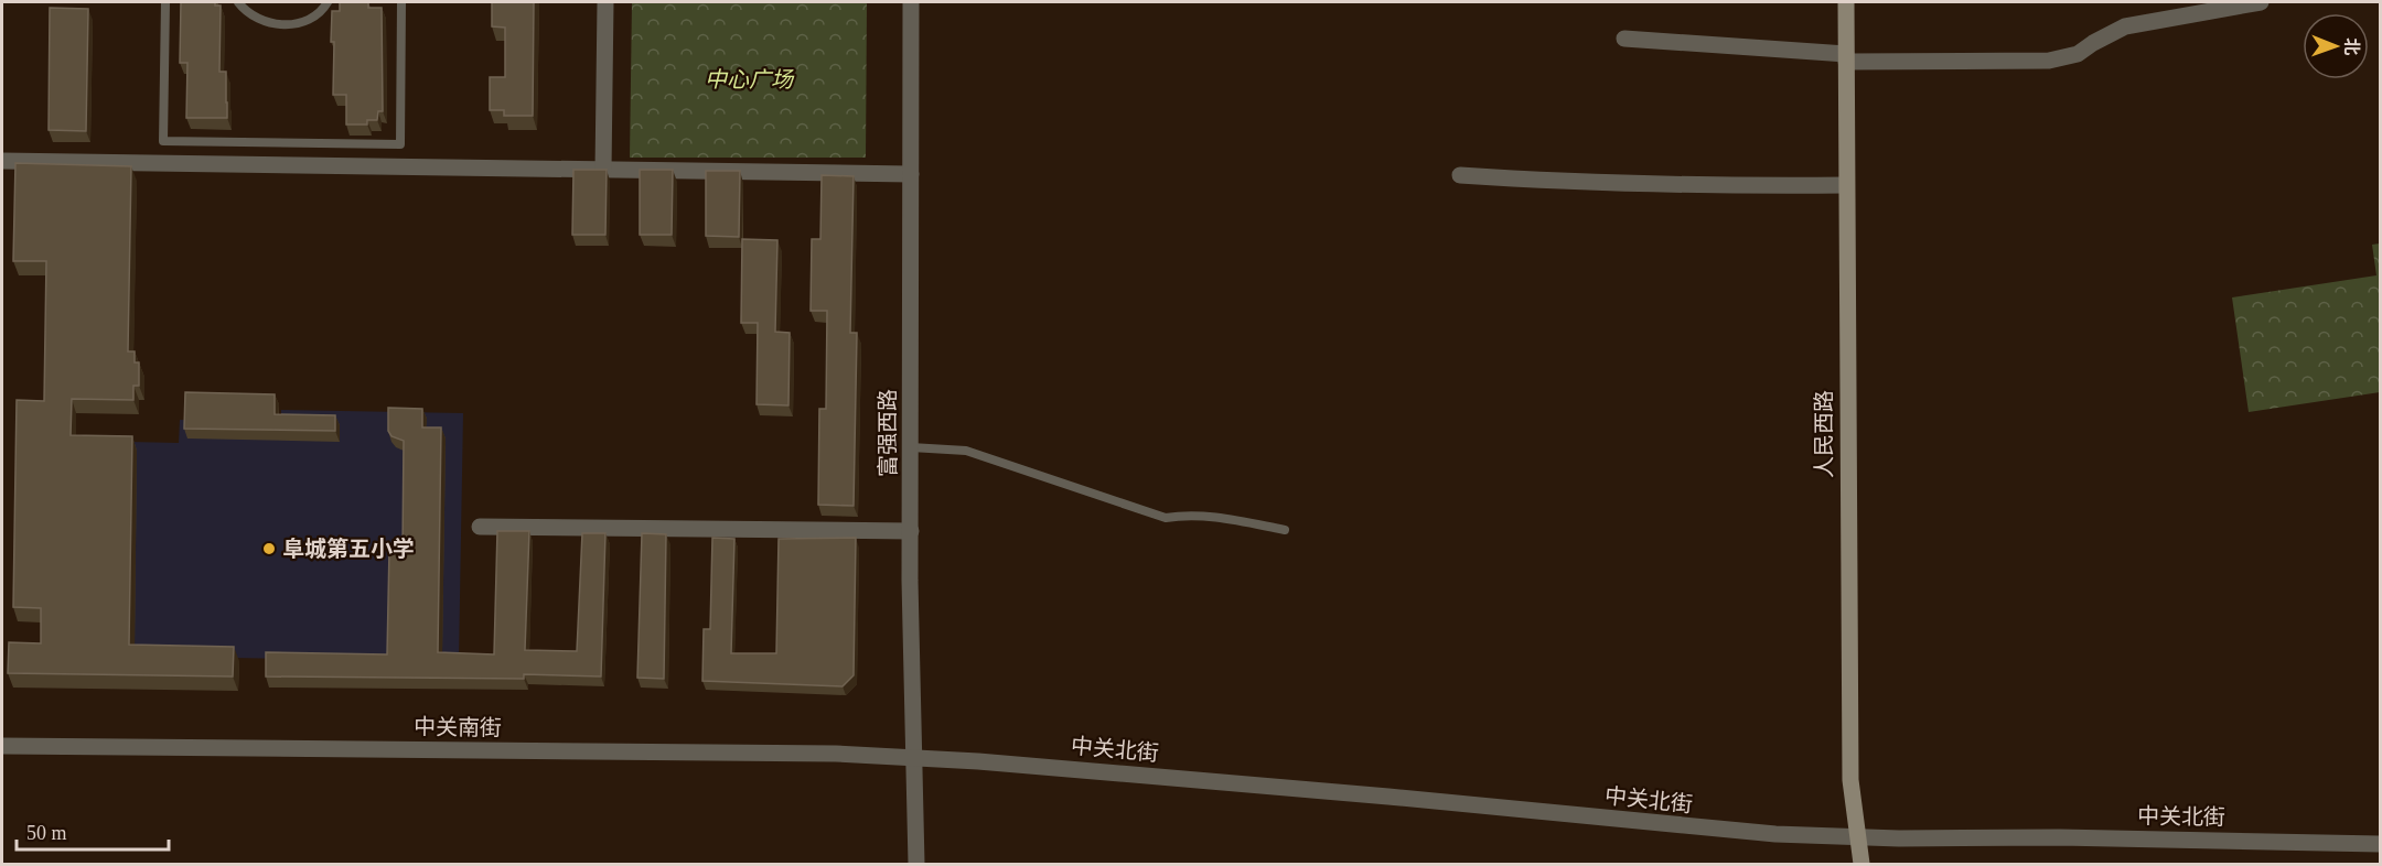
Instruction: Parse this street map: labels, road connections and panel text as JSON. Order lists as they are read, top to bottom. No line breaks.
{"streets":{"main road":["人民西路"],"street":["富强西路","中关南街","中关北街"]},"crossings":[["富强西路","中关南街"],["富强西路","中关北街"],["人民西路","中关北街"],["中关南街","中关北街"]],"parks":["中心广场"],"places":["阜城第五小学"],"scale_bar":"50 m","north":"right"}
